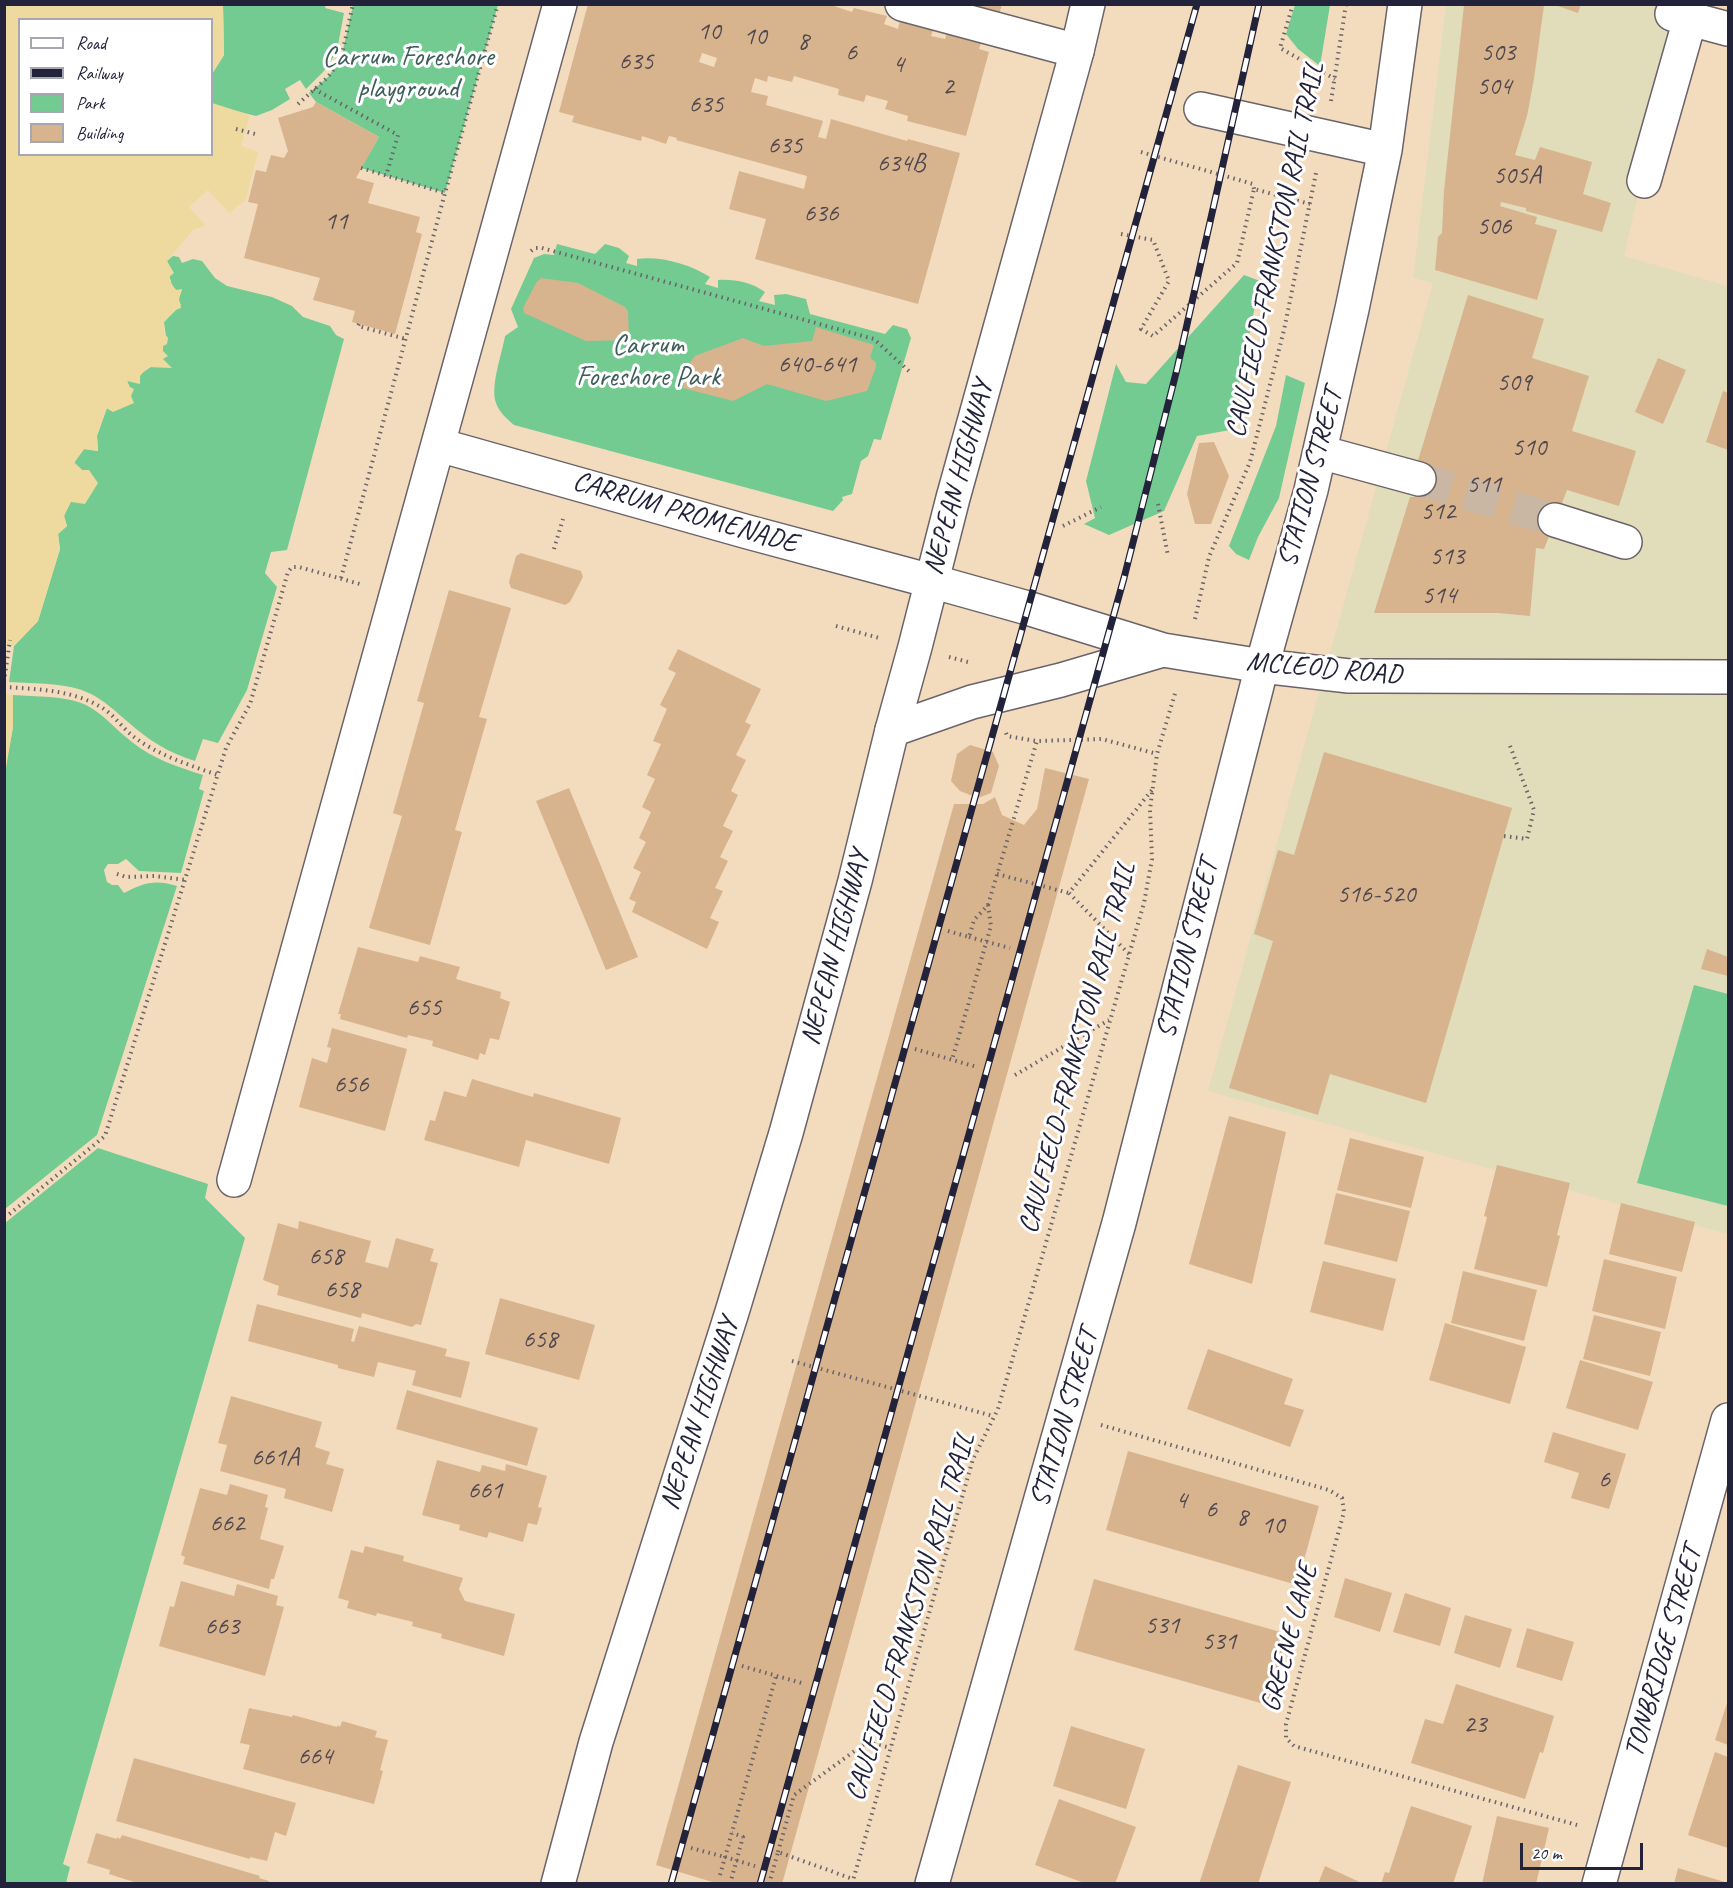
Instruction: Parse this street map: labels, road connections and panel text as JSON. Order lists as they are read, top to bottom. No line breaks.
{"streets":{"main road":["NEPEAN HIGHWAY","STATION STREET","CARRUM PROMENADE","MCLEOD ROAD","TONBRIDGE STREET"],"path":["CAULFIELD-FRANKSTON RAIL TRAIL","GREENE LANE"]},"crossings":[["CAULFIELD-FRANKSTON RAIL TRAIL","MCLEOD ROAD"],["NEPEAN HIGHWAY","CARRUM PROMENADE"],["NEPEAN HIGHWAY","MCLEOD ROAD"],["STATION STREET","MCLEOD ROAD"],["STATION STREET","GREENE LANE"],["CARRUM PROMENADE","MCLEOD ROAD"],["GREENE LANE","TONBRIDGE STREET"]],"parks":["Carrum Foreshore playground","Carrum Foreshore Park"],"house_numbers":["10","10","8","6","503","635","4","2","504","635","635","634B","505A","636","11","506","640-641","509","510","511","512","513","514","516-520","655","656","658","658","658","661A","6","661","4","6","8","662","10","531","663","531","23","664"],"legend":["Road","Railway","Park","Building"],"scale_bar":"20 m"}
